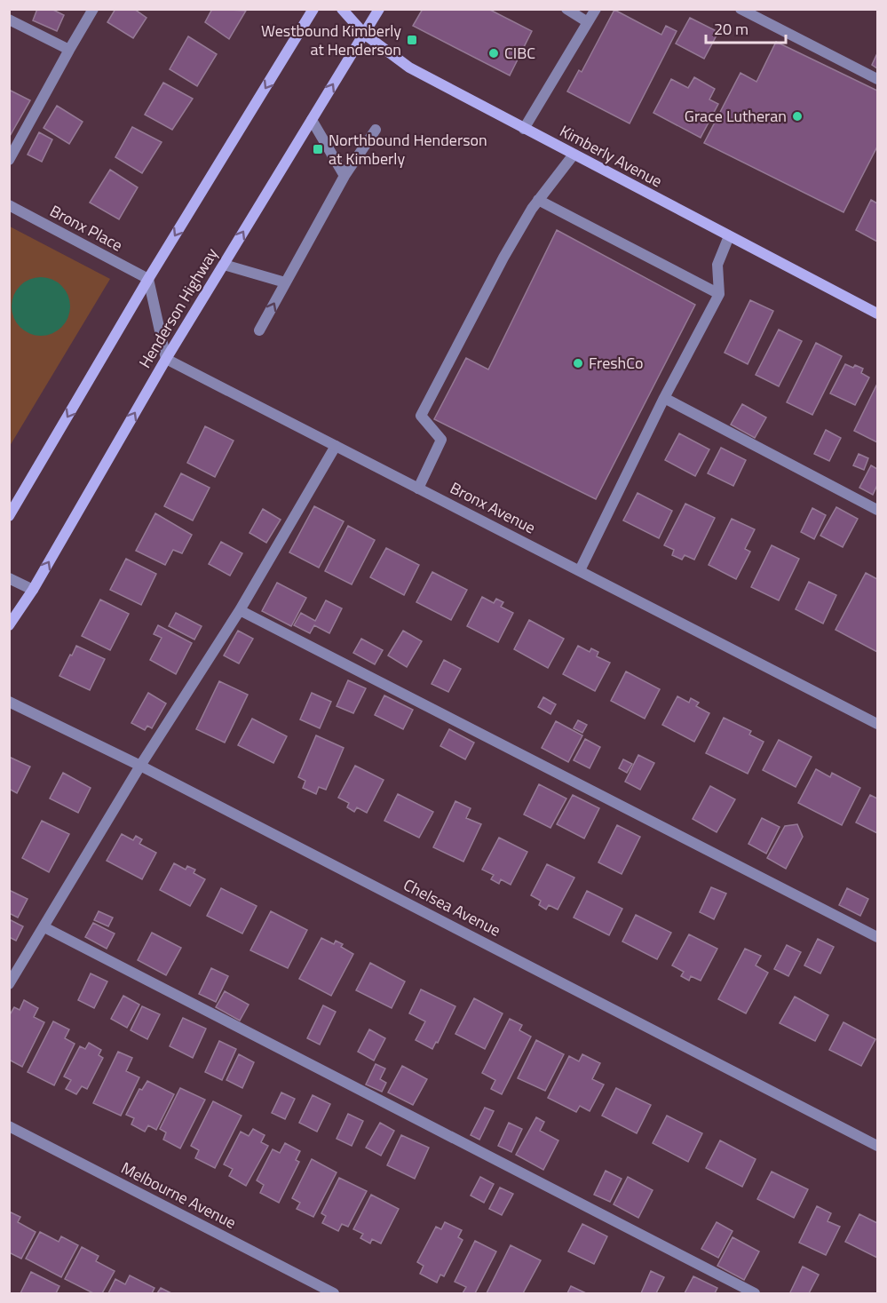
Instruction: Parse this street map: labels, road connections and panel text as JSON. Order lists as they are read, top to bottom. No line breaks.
{"streets":{"main road":["Kimberly Avenue","Henderson Highway"],"street":["Bronx Place","Bronx Avenue","Chelsea Avenue","Melbourne Avenue"]},"crossings":[["Kimberly Avenue","Henderson Highway"],["Henderson Highway","Bronx Avenue"]],"places":{"transit":["Westbound Kimberly at Henderson","Northbound Henderson at Kimberly"],"other":["CIBC","Grace Lutheran","FreshCo"]},"scale_bar":"20 m"}
